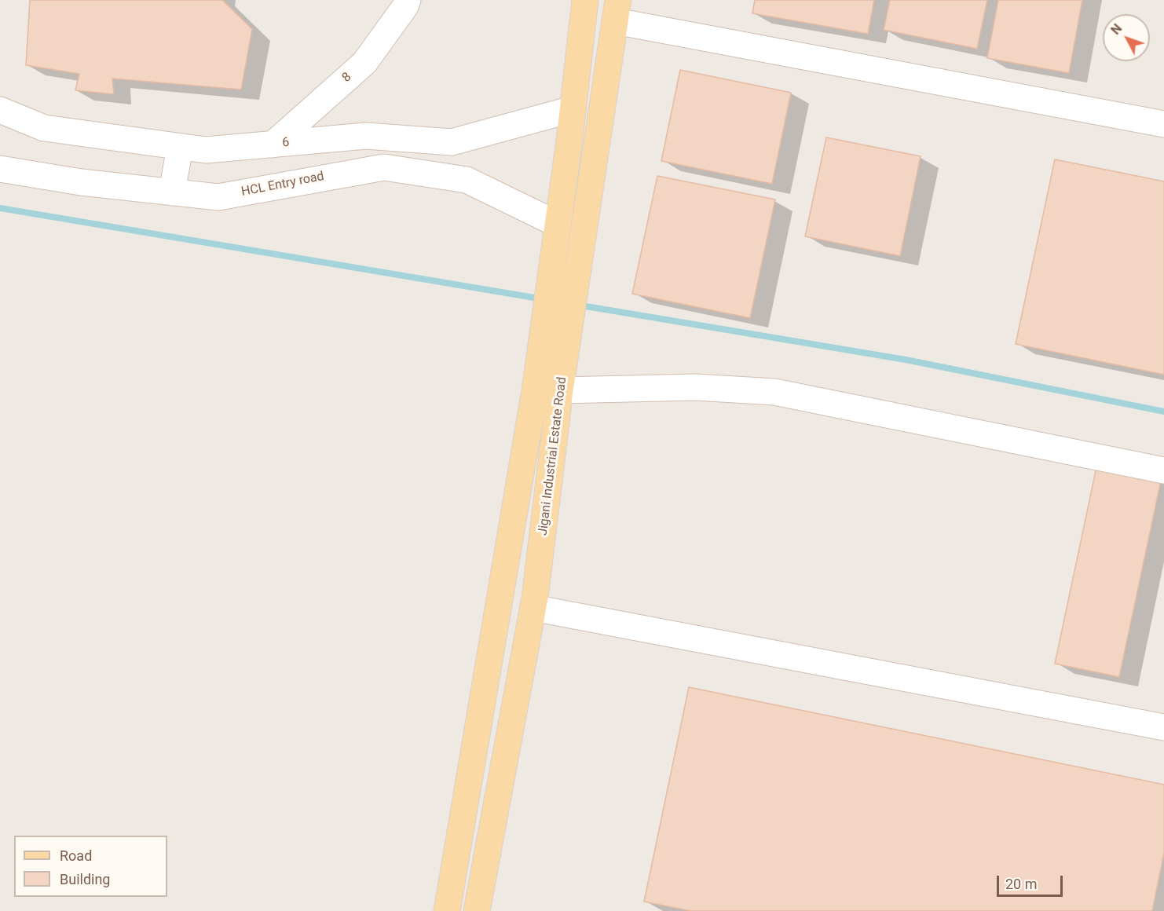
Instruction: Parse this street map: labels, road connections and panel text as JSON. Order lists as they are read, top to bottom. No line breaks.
{"streets":{"main road":["Jigani Industrial Estate Road"],"lane":["8","6","HCL Entry road"]},"crossings":[["8","6"],["6","Jigani Industrial Estate Road"],["HCL Entry road","Jigani Industrial Estate Road"]],"legend":["Road","Building"],"scale_bar":"20 m","north":"top left"}
